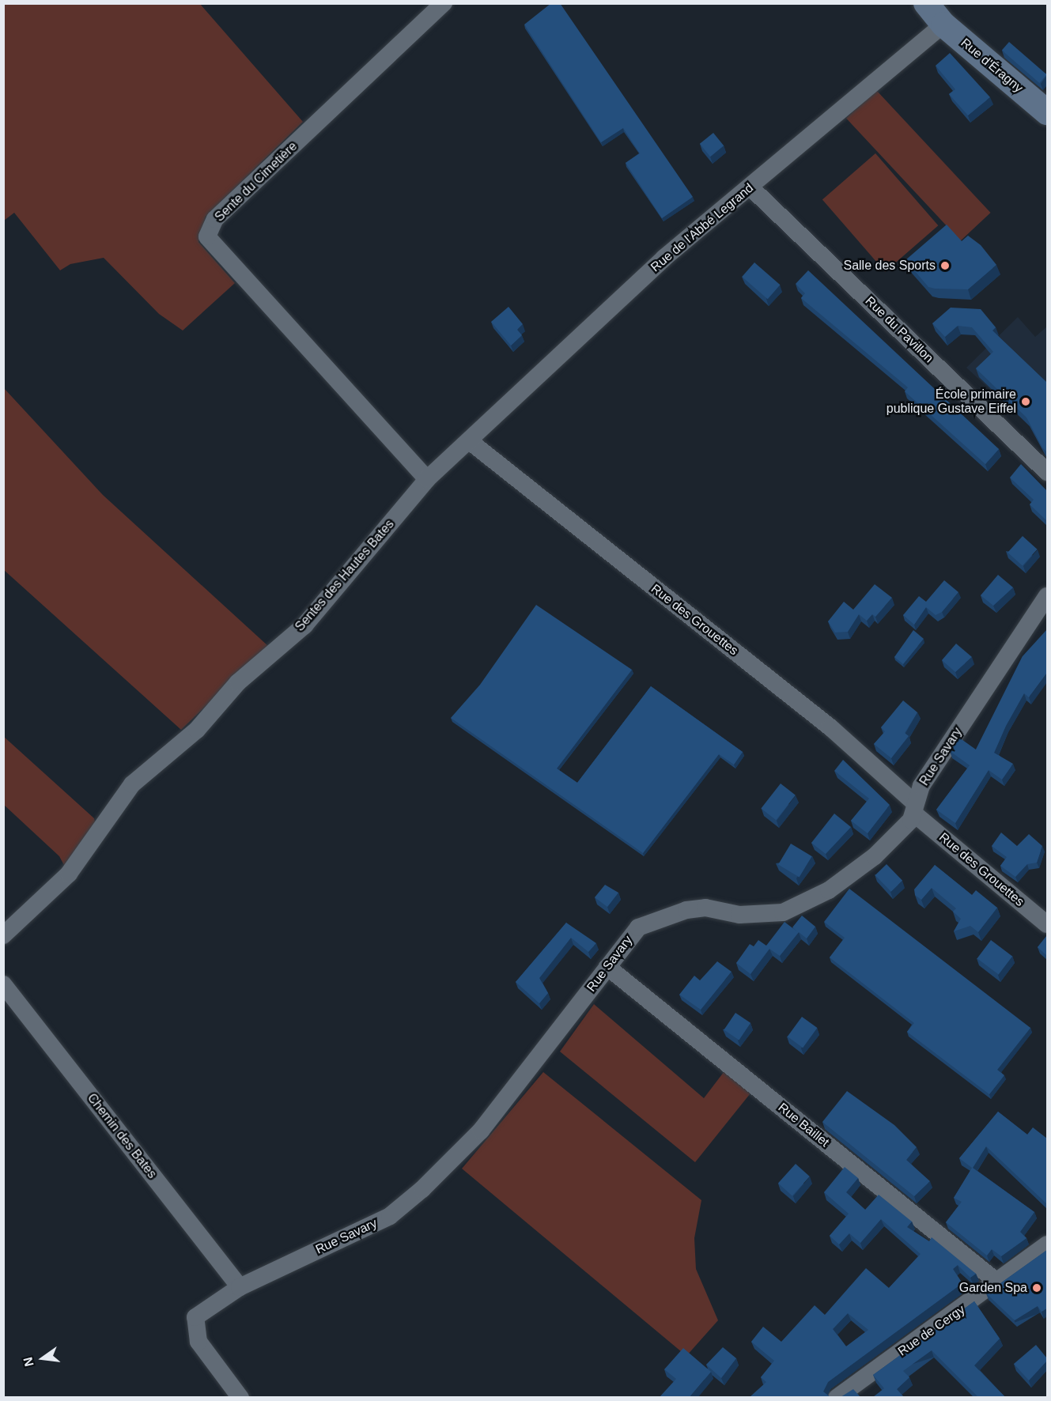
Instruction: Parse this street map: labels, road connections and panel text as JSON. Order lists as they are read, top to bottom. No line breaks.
{"streets":{"street":["Rue d'Éragny","Sente du Cimetière","Rue de l'Abbé Legrand","Rue du Pavillon","Sentes des Hautes Bates","Rue des Grouettes","Rue Savary","Rue Baillet","Chemin des Bates","Rue de Cergy"]},"crossings":[["Rue d'Éragny","Rue de l'Abbé Legrand"],["Sente du Cimetière","Sentes des Hautes Bates"],["Rue de l'Abbé Legrand","Rue du Pavillon"],["Rue de l'Abbé Legrand","Sentes des Hautes Bates"],["Rue de l'Abbé Legrand","Rue des Grouettes"],["Sentes des Hautes Bates","Rue des Grouettes"],["Rue des Grouettes","Rue Savary"],["Rue Savary","Rue Baillet"],["Rue Savary","Chemin des Bates"],["Rue Baillet","Rue de Cergy"]],"places":["Salle des Sports","École primaire publique Gustave Eiffel","Garden Spa"],"north":"left"}
